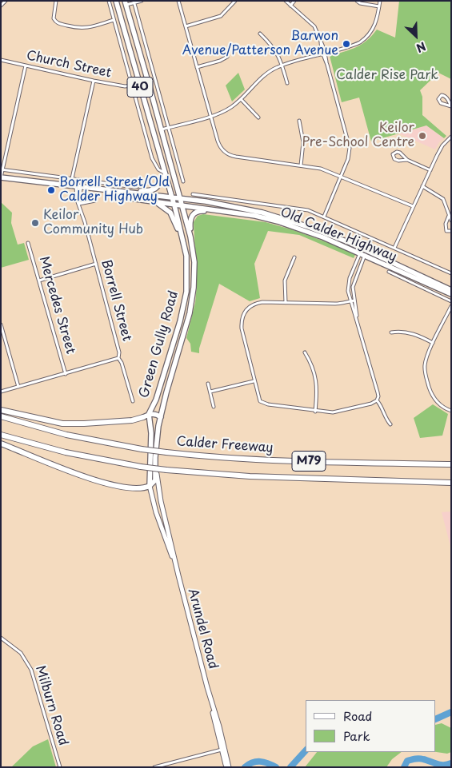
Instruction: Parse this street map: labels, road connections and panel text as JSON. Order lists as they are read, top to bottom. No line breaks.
{"streets":{"highway":["Calder Freeway","M79"],"main road":["40","Old Calder Highway","Green Gully Road"],"street":["Church Street","Borrell Street","Mercedes Street","Arundel Road","Milburn Road"]},"crossings":[["Old Calder Highway","Borrell Street"],["Old Calder Highway","Green Gully Road"],["Green Gully Road","Arundel Road"]],"parks":["Calder Rise Park"],"places":["Barwon Avenue/Patterson Avenue","Keilor Pre-School Centre","Borrell Street/Old Calder Highway","Keilor Community Hub"],"legend":["Road","Park"],"north":"bottom right"}
